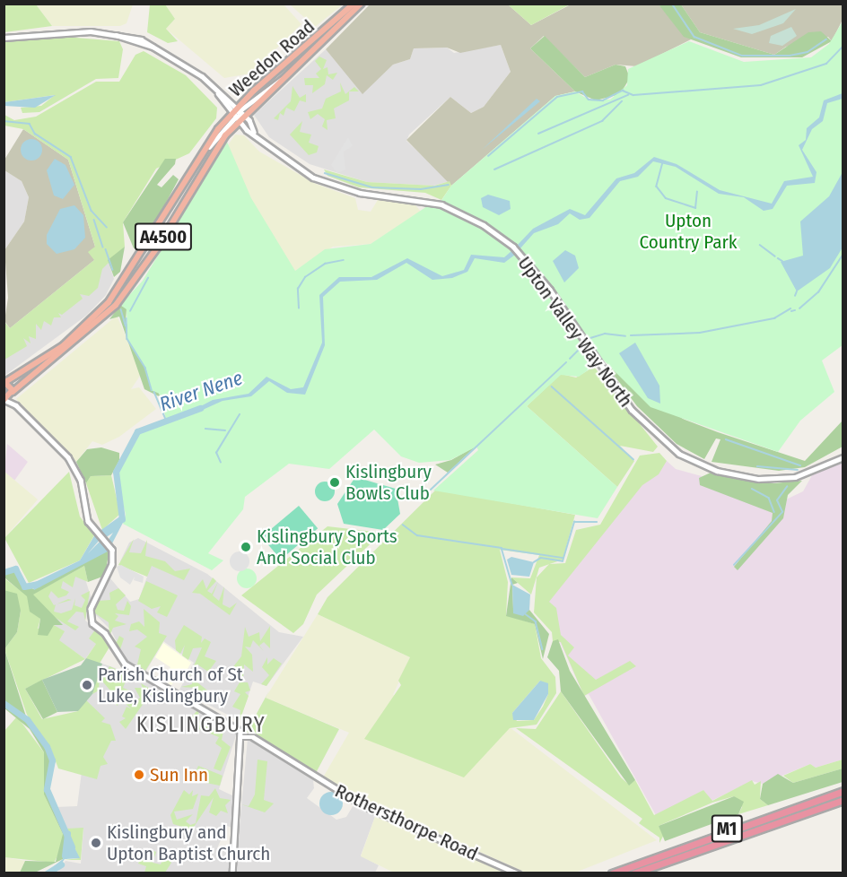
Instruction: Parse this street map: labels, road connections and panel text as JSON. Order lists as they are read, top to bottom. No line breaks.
{"streets":{"highway":["Weedon Road","A4500","M1"],"street":["Upton Valley Way North","Rothersthorpe Road"]},"crossings":[["Weedon Road","Upton Valley Way North"]],"districts":["KISLINGBURY"],"water":["River Nene"],"parks":["Upton Country Park"],"places":["Kislingbury Bowls Club","Kislingbury Sports And Social Club","Parish Church of St Luke, Kislingbury","Sun Inn","Kislingbury and Upton Baptist Church"]}
